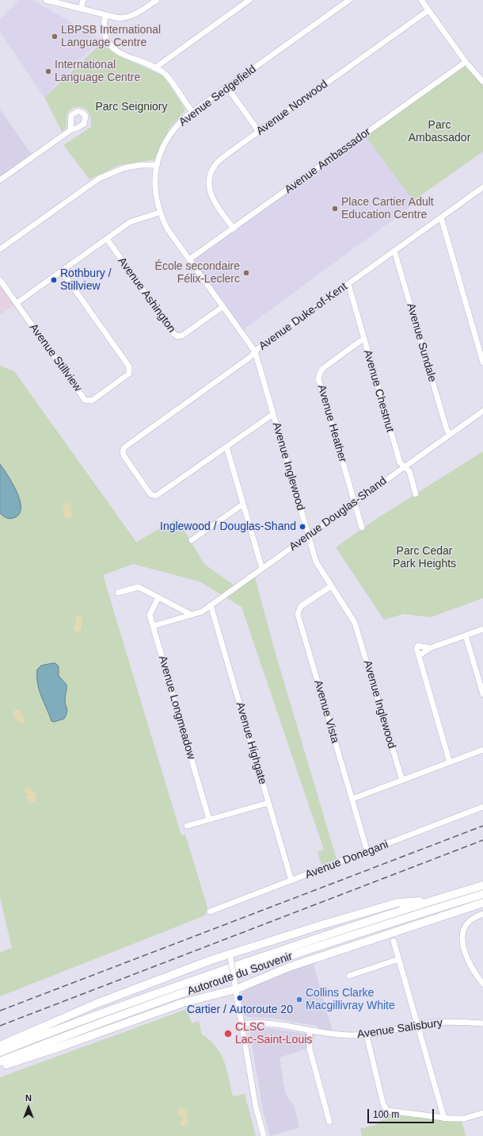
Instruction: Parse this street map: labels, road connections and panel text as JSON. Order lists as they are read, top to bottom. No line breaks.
{"streets":{"highway":["Autoroute du Souvenir"],"street":["Avenue Sedgefield","Avenue Norwood","Avenue Ambassador","Avenue Ashington","Avenue Duke-of-Kent","Avenue Sundale","Avenue Stillview","Avenue Chestnut","Avenue Heather","Avenue Inglewood","Avenue Douglas-Shand","Avenue Longmeadow","Avenue Vista","Avenue Highgate","Avenue Donegani","Avenue Salisbury"]},"crossings":[["Avenue Sedgefield","Avenue Inglewood"],["Avenue Norwood","Avenue Ambassador"],["Avenue Ambassador","Avenue Inglewood"],["Avenue Ashington","Avenue Inglewood"],["Avenue Duke-of-Kent","Avenue Sundale"],["Avenue Duke-of-Kent","Avenue Chestnut"],["Avenue Duke-of-Kent","Avenue Inglewood"],["Avenue Sundale","Avenue Douglas-Shand"],["Avenue Chestnut","Avenue Heather"],["Avenue Chestnut","Avenue Douglas-Shand"],["Avenue Heather","Avenue Douglas-Shand"],["Avenue Inglewood","Avenue Douglas-Shand"],["Avenue Inglewood","Avenue Vista"],["Avenue Douglas-Shand","Avenue Longmeadow"],["Avenue Douglas-Shand","Avenue Highgate"],["Avenue Vista","Avenue Donegani"],["Avenue Highgate","Avenue Donegani"]],"parks":["Parc Seigniory","Parc Ambassador","Parc Cedar Park Heights"],"places":["LBPSB International Language Centre","International Language Centre","Place Cartier Adult Education Centre","École secondaire Félix-Leclerc","Rothbury / Stillview","Inglewood / Douglas-Shand","Cartier / Autoroute 20","Collins Clarke Macgillivray White","CLSC Lac-Saint-Louis"],"scale_bar":"100 m","north":"top"}
